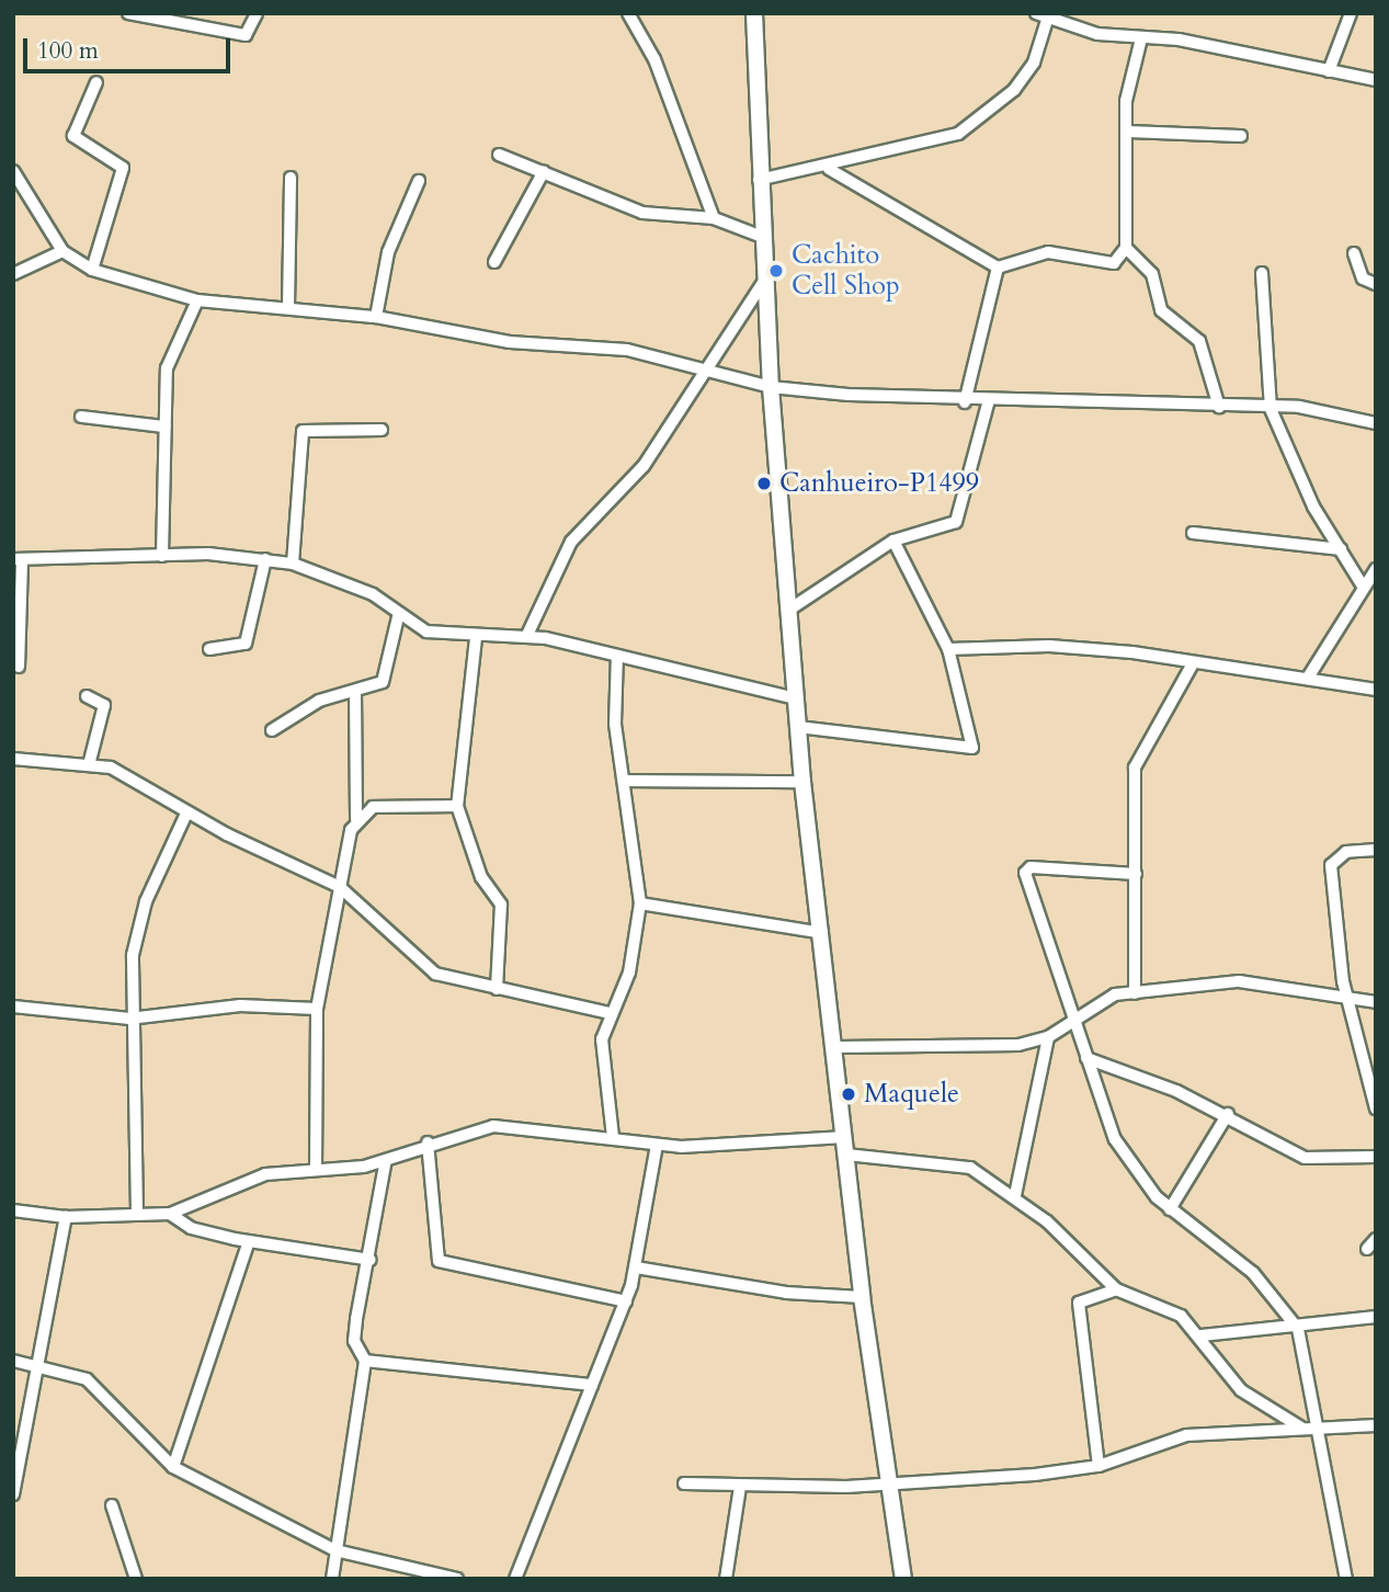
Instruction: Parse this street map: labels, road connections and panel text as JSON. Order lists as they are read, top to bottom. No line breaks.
{"places":["Cachito Cell Shop","Canhueiro-P1499","Maquele"],"scale_bar":"100 m"}
